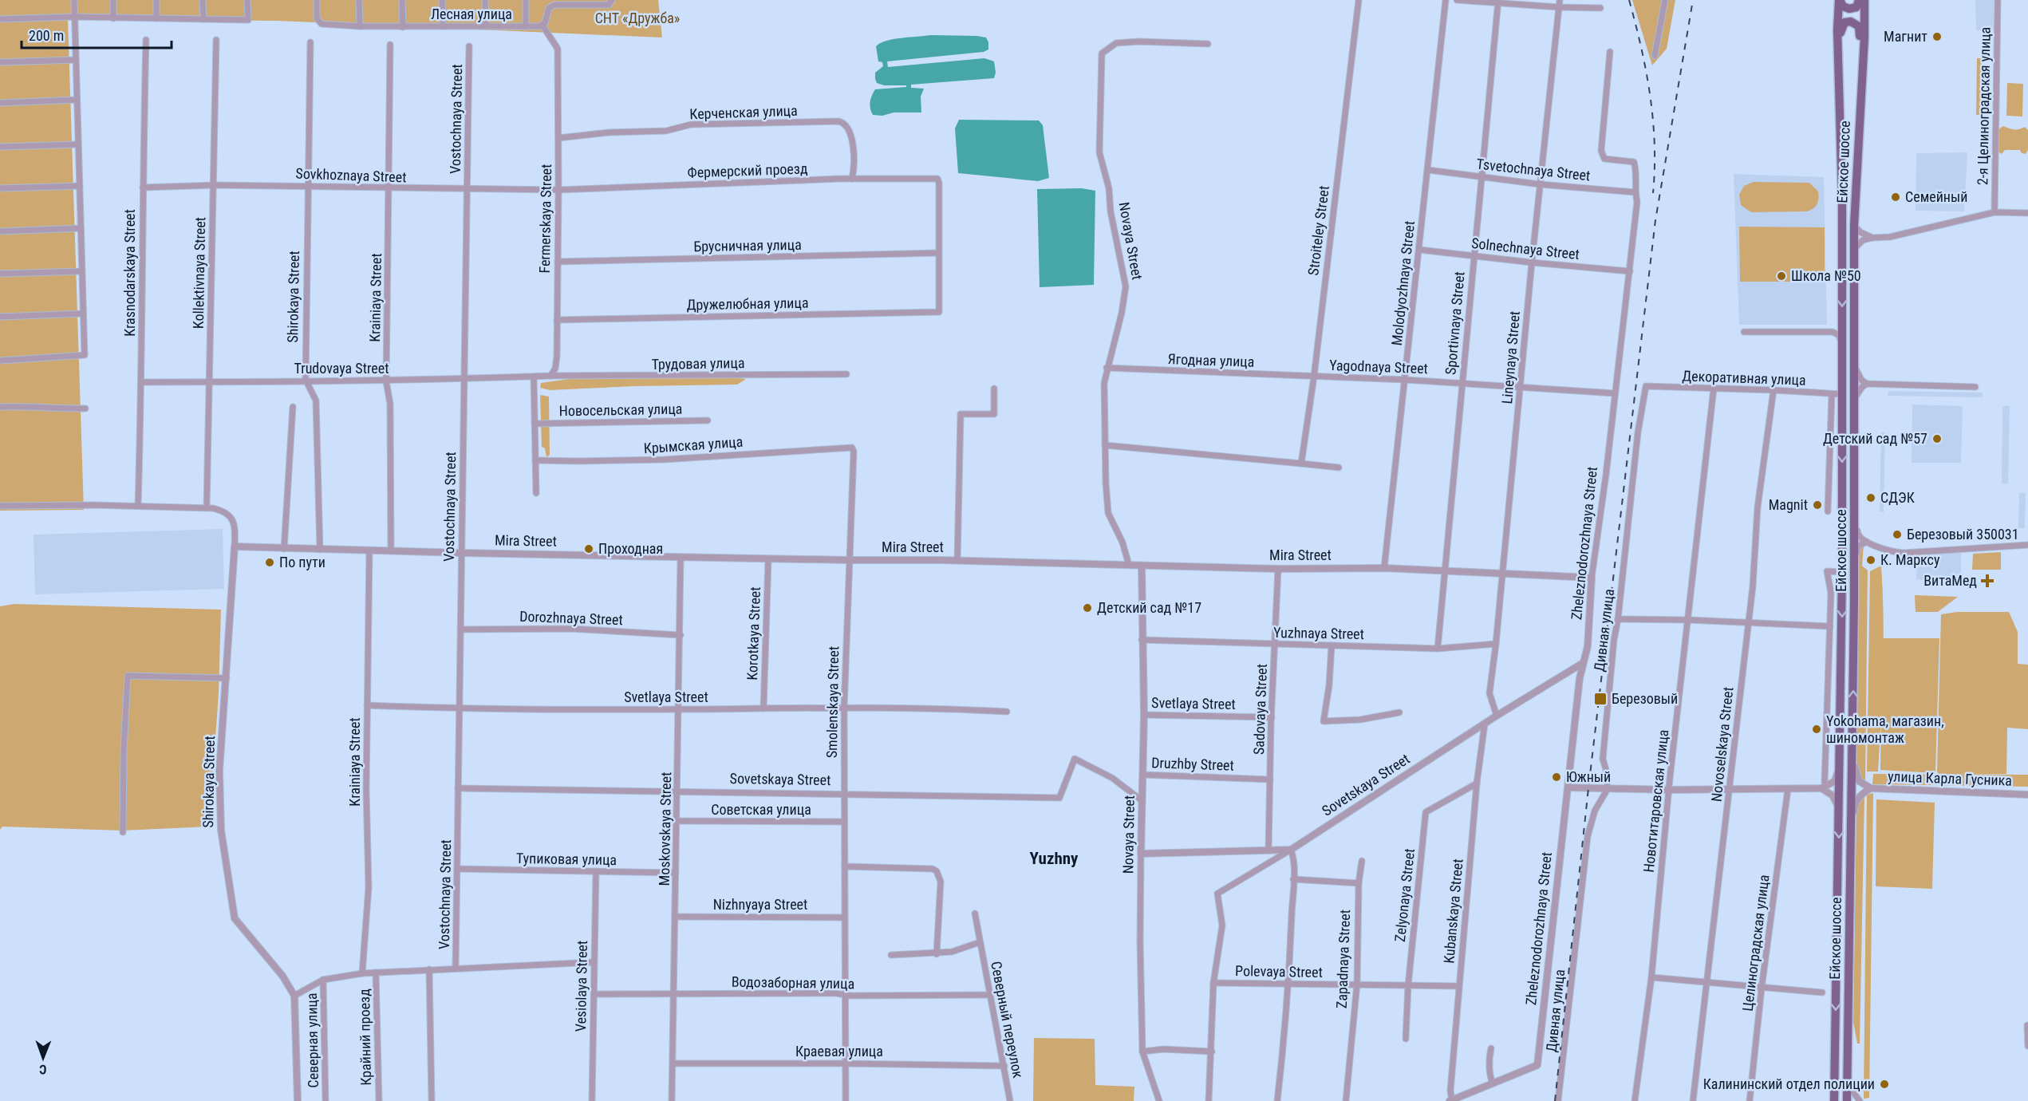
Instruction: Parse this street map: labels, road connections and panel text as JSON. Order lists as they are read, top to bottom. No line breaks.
{"streets":{"main road":["Ейское шоссе"],"street":["Лесная улица","2-я Целиноградская улица","Керченская улица","Vostochnaya Street","Tsvetochnaya Street","Фермерский проезд","Sovkhoznaya Street","Fermerskaya Street","Stroiteley Street","Novaya Street","Брусничная улица","Solnechnaya Street","Krasnodarskaya Street","Kollektivnaya Street","Molodyozhnaya Street","Shirokaya Street","Krainiaya Street","Дружелюбная улица","Sportivnaya Street","Lineynaya Street","Ягодная улица","Трудовая улица","Yagodnaya Street","Trudovaya Street","Декоративная улица","Новосельская улица","Крымская улица","Mira Street","Zheleznodorozhnaya Street","Dorozhnaya Street","Дивная улица","Korotkaya Street","Yuzhnaya Street","Svetlaya Street","Smolenskaya Street","Sadovaya Street","Novoselskaya Street","Druzhby Street","улица Карла Гусника","Sovetskaya Street","Новотитаровская улица","Советская улица","Moskovskaya Street","Тупиковая улица","Zelyonaya Street","Nizhnyaya Street","Kubanskaya Street","Целиноградская улица","Zapadnaya Street","Polevaya Street","Водозаборная улица","Vesiolaya Street","Северный переулок","Крайний проезд","Северная улица","Краевая улица"]},"crossings":[["Лесная улица","Fermerskaya Street"],["Керченская улица","Фермерский проезд"],["Керченская улица","Fermerskaya Street"],["Vostochnaya Street","Sovkhoznaya Street"],["Vostochnaya Street","Trudovaya Street"],["Vostochnaya Street","Mira Street"],["Vostochnaya Street","Dorozhnaya Street"],["Vostochnaya Street","Svetlaya Street"],["Vostochnaya Street","Sovetskaya Street"],["Vostochnaya Street","Тупиковая улица"],["Ейское шоссе","Декоративная улица"],["Tsvetochnaya Street","Molodyozhnaya Street"],["Tsvetochnaya Street","Sportivnaya Street"],["Tsvetochnaya Street","Lineynaya Street"],["Tsvetochnaya Street","Zheleznodorozhnaya Street"],["Фермерский проезд","Sovkhoznaya Street"],["Фермерский проезд","Fermerskaya Street"],["Фермерский проезд","Брусничная улица"],["Фермерский проезд","Дружелюбная улица"],["Sovkhoznaya Street","Fermerskaya Street"],["Sovkhoznaya Street","Krasnodarskaya Street"],["Sovkhoznaya Street","Kollektivnaya Street"],["Sovkhoznaya Street","Shirokaya Street"],["Sovkhoznaya Street","Krainiaya Street"],["Fermerskaya Street","Брусничная улица"],["Fermerskaya Street","Дружелюбная улица"],["Fermerskaya Street","Трудовая улица"],["Fermerskaya Street","Trudovaya Street"],["Stroiteley Street","Ягодная улица"],["Stroiteley Street","Yagodnaya Street"],["Novaya Street","Ягодная улица"],["Novaya Street","Mira Street"],["Novaya Street","Yuzhnaya Street"],["Novaya Street","Svetlaya Street"],["Novaya Street","Druzhby Street"],["Novaya Street","Sovetskaya Street"],["Брусничная улица","Дружелюбная улица"],["Solnechnaya Street","Molodyozhnaya Street"],["Solnechnaya Street","Sportivnaya Street"],["Solnechnaya Street","Lineynaya Street"],["Solnechnaya Street","Zheleznodorozhnaya Street"],["Krasnodarskaya Street","Trudovaya Street"],["Kollektivnaya Street","Trudovaya Street"],["Molodyozhnaya Street","Yagodnaya Street"],["Molodyozhnaya Street","Mira Street"],["Shirokaya Street","Trudovaya Street"],["Shirokaya Street","Mira Street"],["Krainiaya Street","Trudovaya Street"],["Krainiaya Street","Mira Street"],["Krainiaya Street","Svetlaya Street"],["Sportivnaya Street","Yagodnaya Street"],["Sportivnaya Street","Mira Street"],["Sportivnaya Street","Yuzhnaya Street"],["Lineynaya Street","Yagodnaya Street"],["Lineynaya Street","Mira Street"],["Lineynaya Street","Yuzhnaya Street"],["Lineynaya Street","Sovetskaya Street"],["Ягодная улица","Yagodnaya Street"],["Трудовая улица","Trudovaya Street"],["Yagodnaya Street","Zheleznodorozhnaya Street"],["Декоративная улица","Дивная улица"],["Декоративная улица","Novoselskaya Street"],["Декоративная улица","Новотитаровская улица"],["Крымская улица","Smolenskaya Street"],["Mira Street","Zheleznodorozhnaya Street"],["Mira Street","Korotkaya Street"],["Mira Street","Smolenskaya Street"],["Mira Street","Sadovaya Street"],["Mira Street","Moskovskaya Street"],["Zheleznodorozhnaya Street","Sovetskaya Street"],["Dorozhnaya Street","Moskovskaya Street"],["Korotkaya Street","Svetlaya Street"],["Yuzhnaya Street","Sadovaya Street"],["Svetlaya Street","Smolenskaya Street"],["Svetlaya Street","Sadovaya Street"],["Svetlaya Street","Moskovskaya Street"],["Smolenskaya Street","Sovetskaya Street"],["Smolenskaya Street","Советская улица"],["Smolenskaya Street","Nizhnyaya Street"],["Smolenskaya Street","Водозаборная улица"],["Smolenskaya Street","Краевая улица"],["Sadovaya Street","Druzhby Street"],["Sovetskaya Street","Moskovskaya Street"],["Sovetskaya Street","Kubanskaya Street"],["Советская улица","Moskovskaya Street"],["Moskovskaya Street","Тупиковая улица"],["Moskovskaya Street","Nizhnyaya Street"],["Moskovskaya Street","Водозаборная улица"],["Moskovskaya Street","Краевая улица"],["Тупиковая улица","Vesiolaya Street"],["Zelyonaya Street","Kubanskaya Street"],["Zelyonaya Street","Polevaya Street"],["Kubanskaya Street","Polevaya Street"],["Zapadnaya Street","Polevaya Street"],["Водозаборная улица","Vesiolaya Street"],["Водозаборная улица","Северный переулок"],["Северный переулок","Краевая улица"]],"districts":["Yuzhny"],"parks":["СНТ «Дружба»"],"places":{"other":["Магнит","Семейный","Школа №50","Детский сад №57","СДЭК","Magnit","Березовый 350031","Проходная","К. Марксу","По пути","Детский сад №17","Yokohama, магазин, шиномонтаж","Южный","Калининский отдел полиции"],"health":["ВитаMед"],"transit":["Березовый"]},"scale_bar":"200 m","north":"bottom"}
